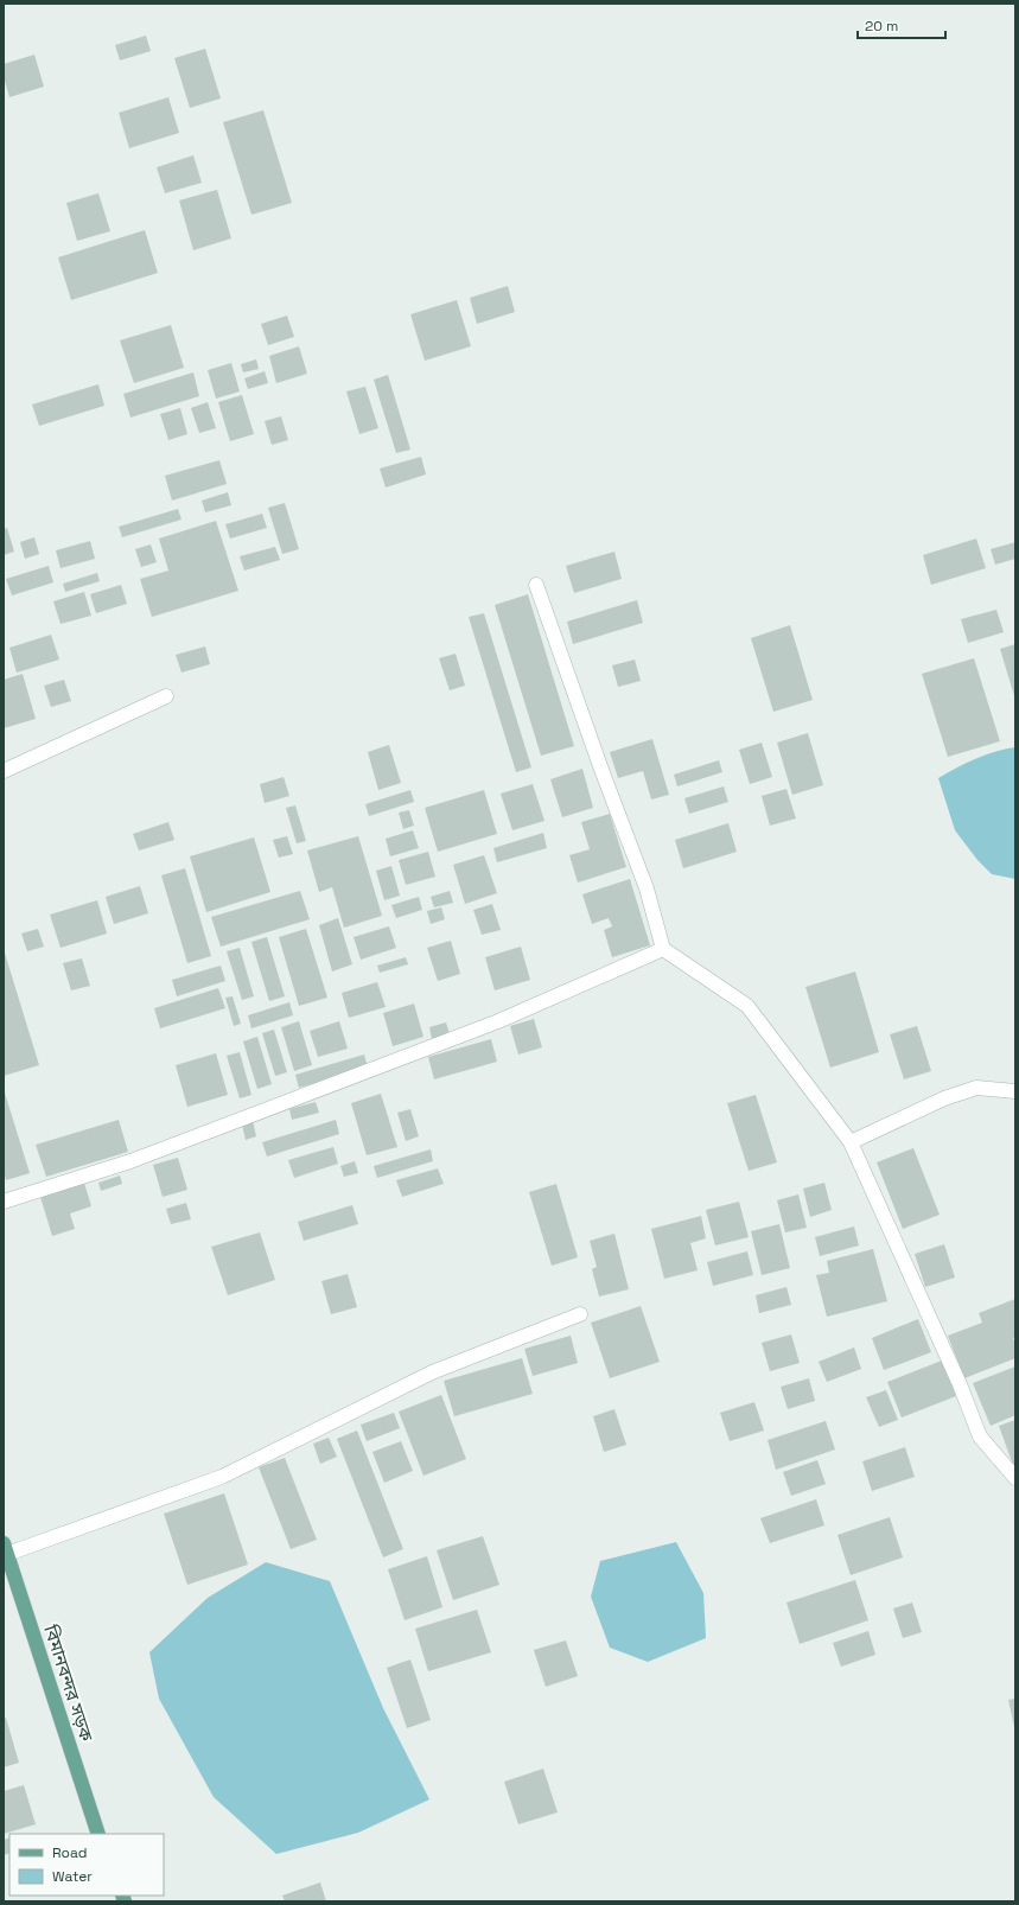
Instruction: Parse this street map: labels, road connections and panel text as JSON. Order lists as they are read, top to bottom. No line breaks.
{"streets":{"main road":["বিমানবন্দর সড়ক"]},"legend":["Road","Water"],"scale_bar":"20 m"}
